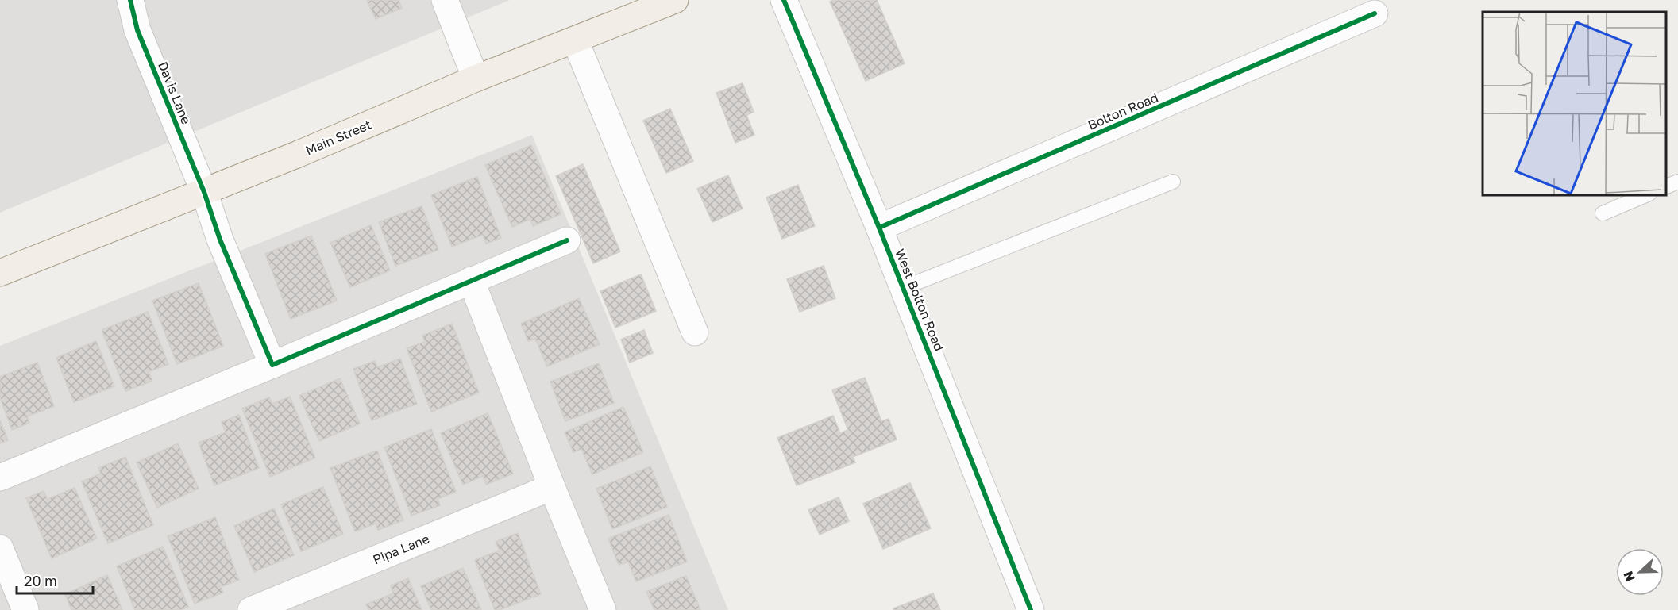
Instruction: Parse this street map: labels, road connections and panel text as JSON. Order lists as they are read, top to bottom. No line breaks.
{"streets":{"main road":["Main Street"],"street":["Davis Lane","Bolton Road","West Bolton Road","Pipa Lane"]},"crossings":[["Davis Lane","Main Street"],["Bolton Road","West Bolton Road"]],"scale_bar":"20 m","north":"left"}
